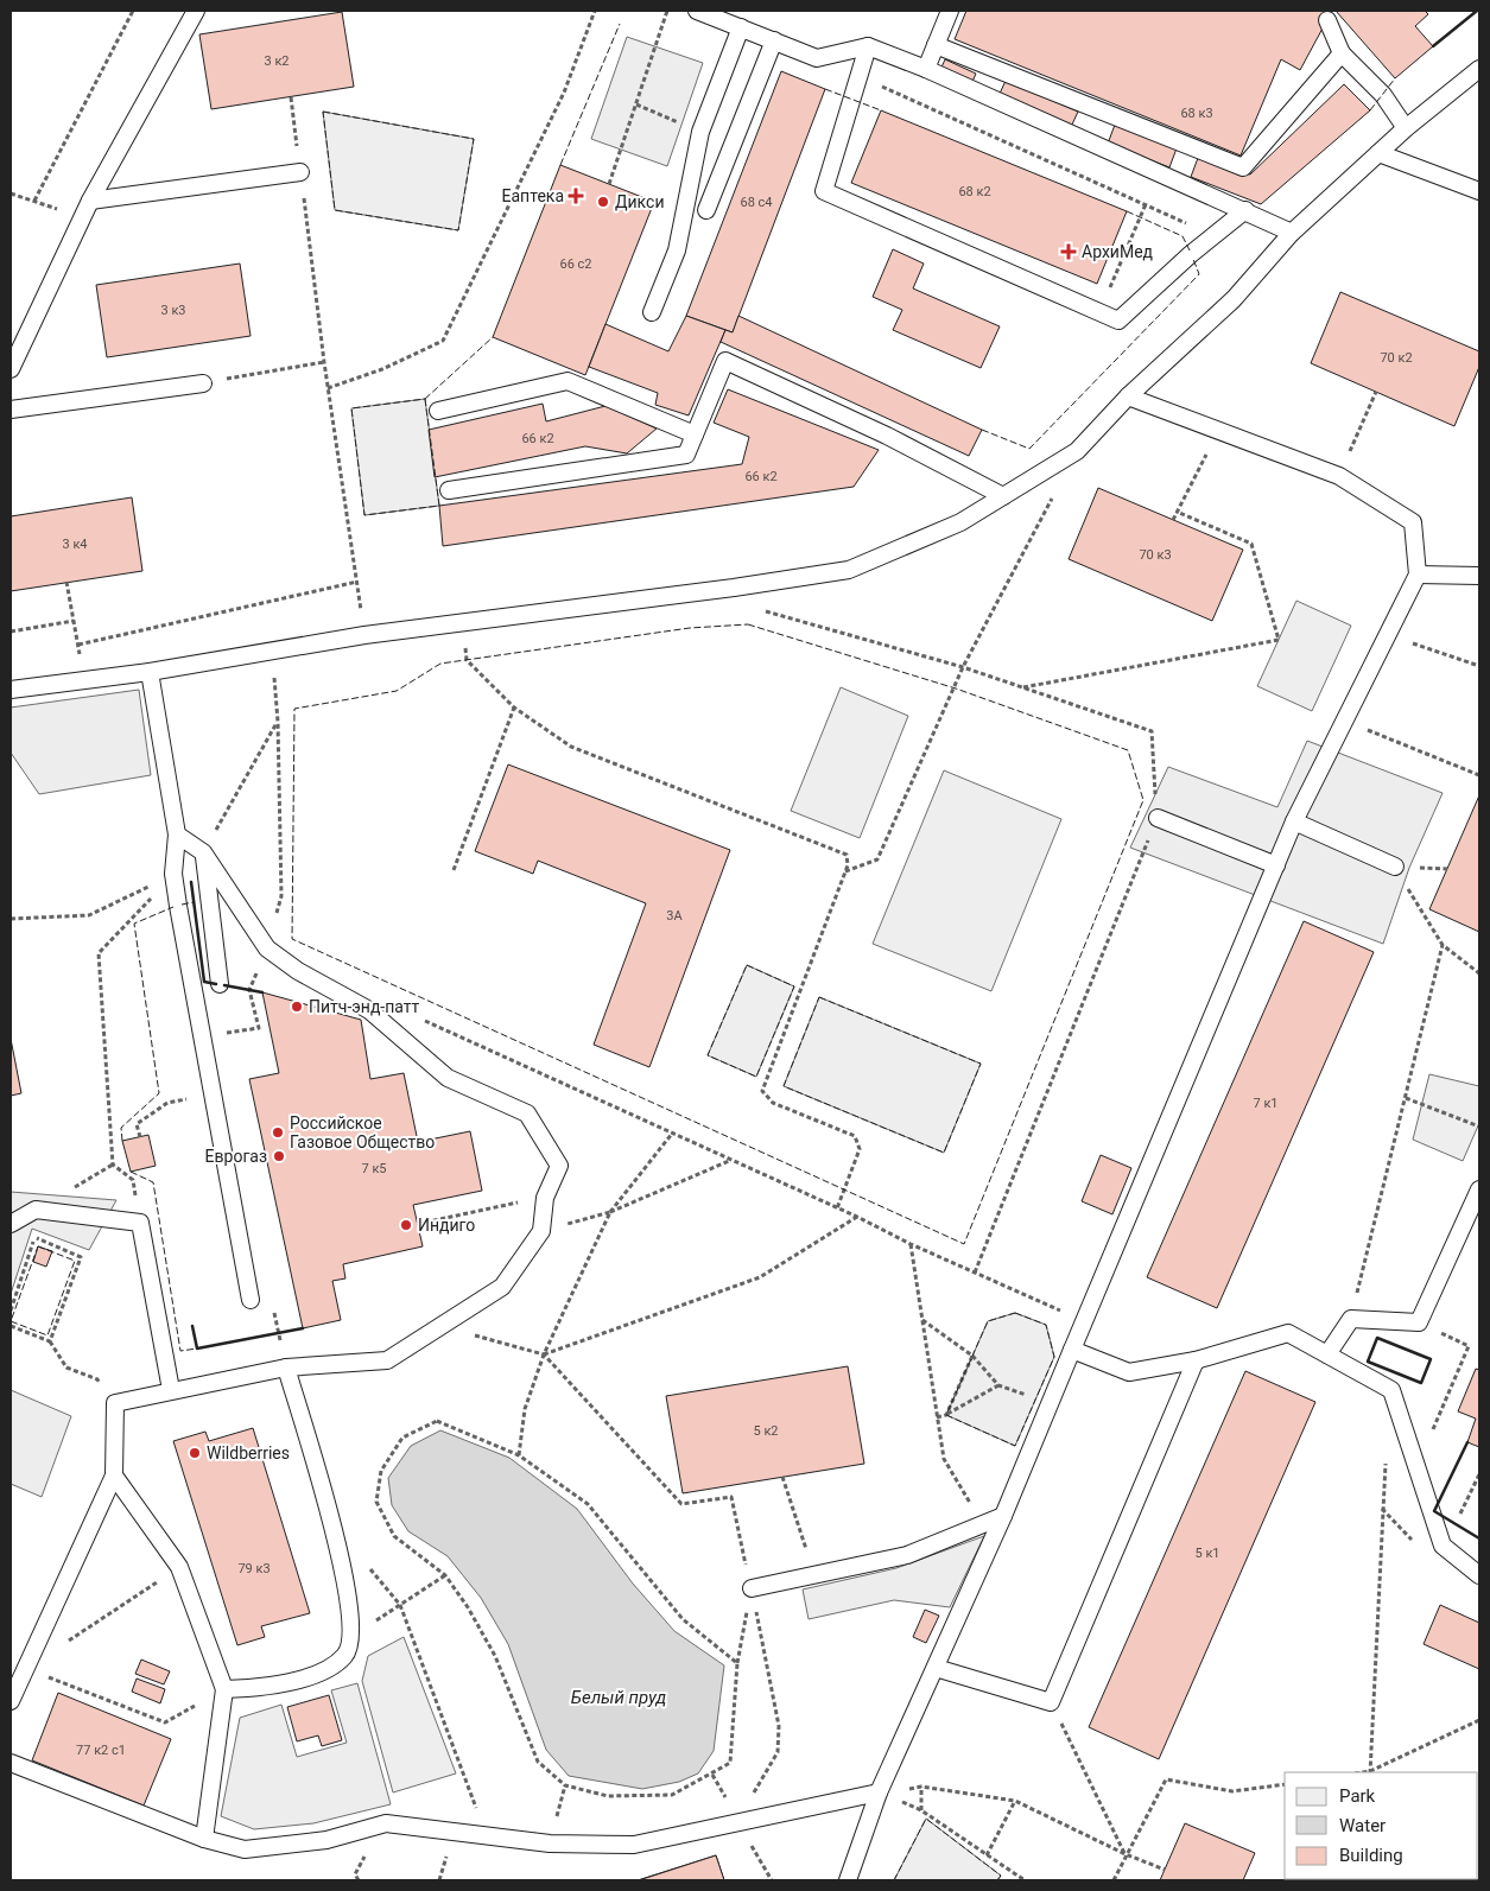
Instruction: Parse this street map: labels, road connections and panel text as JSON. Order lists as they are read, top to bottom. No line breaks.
{"water":["Белый пруд"],"places":{"health":["Еаптека","АрхиМед"],"other":["Дикси","Питч-энд-патт","Российское Газовое Общество","Еврогаз","Индиго","Wildberries"]},"house_numbers":["3 к2","68 к3","68 к2","68 с4","66 с2","3 к3","70 к2","66 к2","66 к2","3 к4","70 к3","3А","7 к1","7 к5","5 к2","5 к1","79 к3","77 к2 с1"],"legend":["Park","Water","Building"]}
